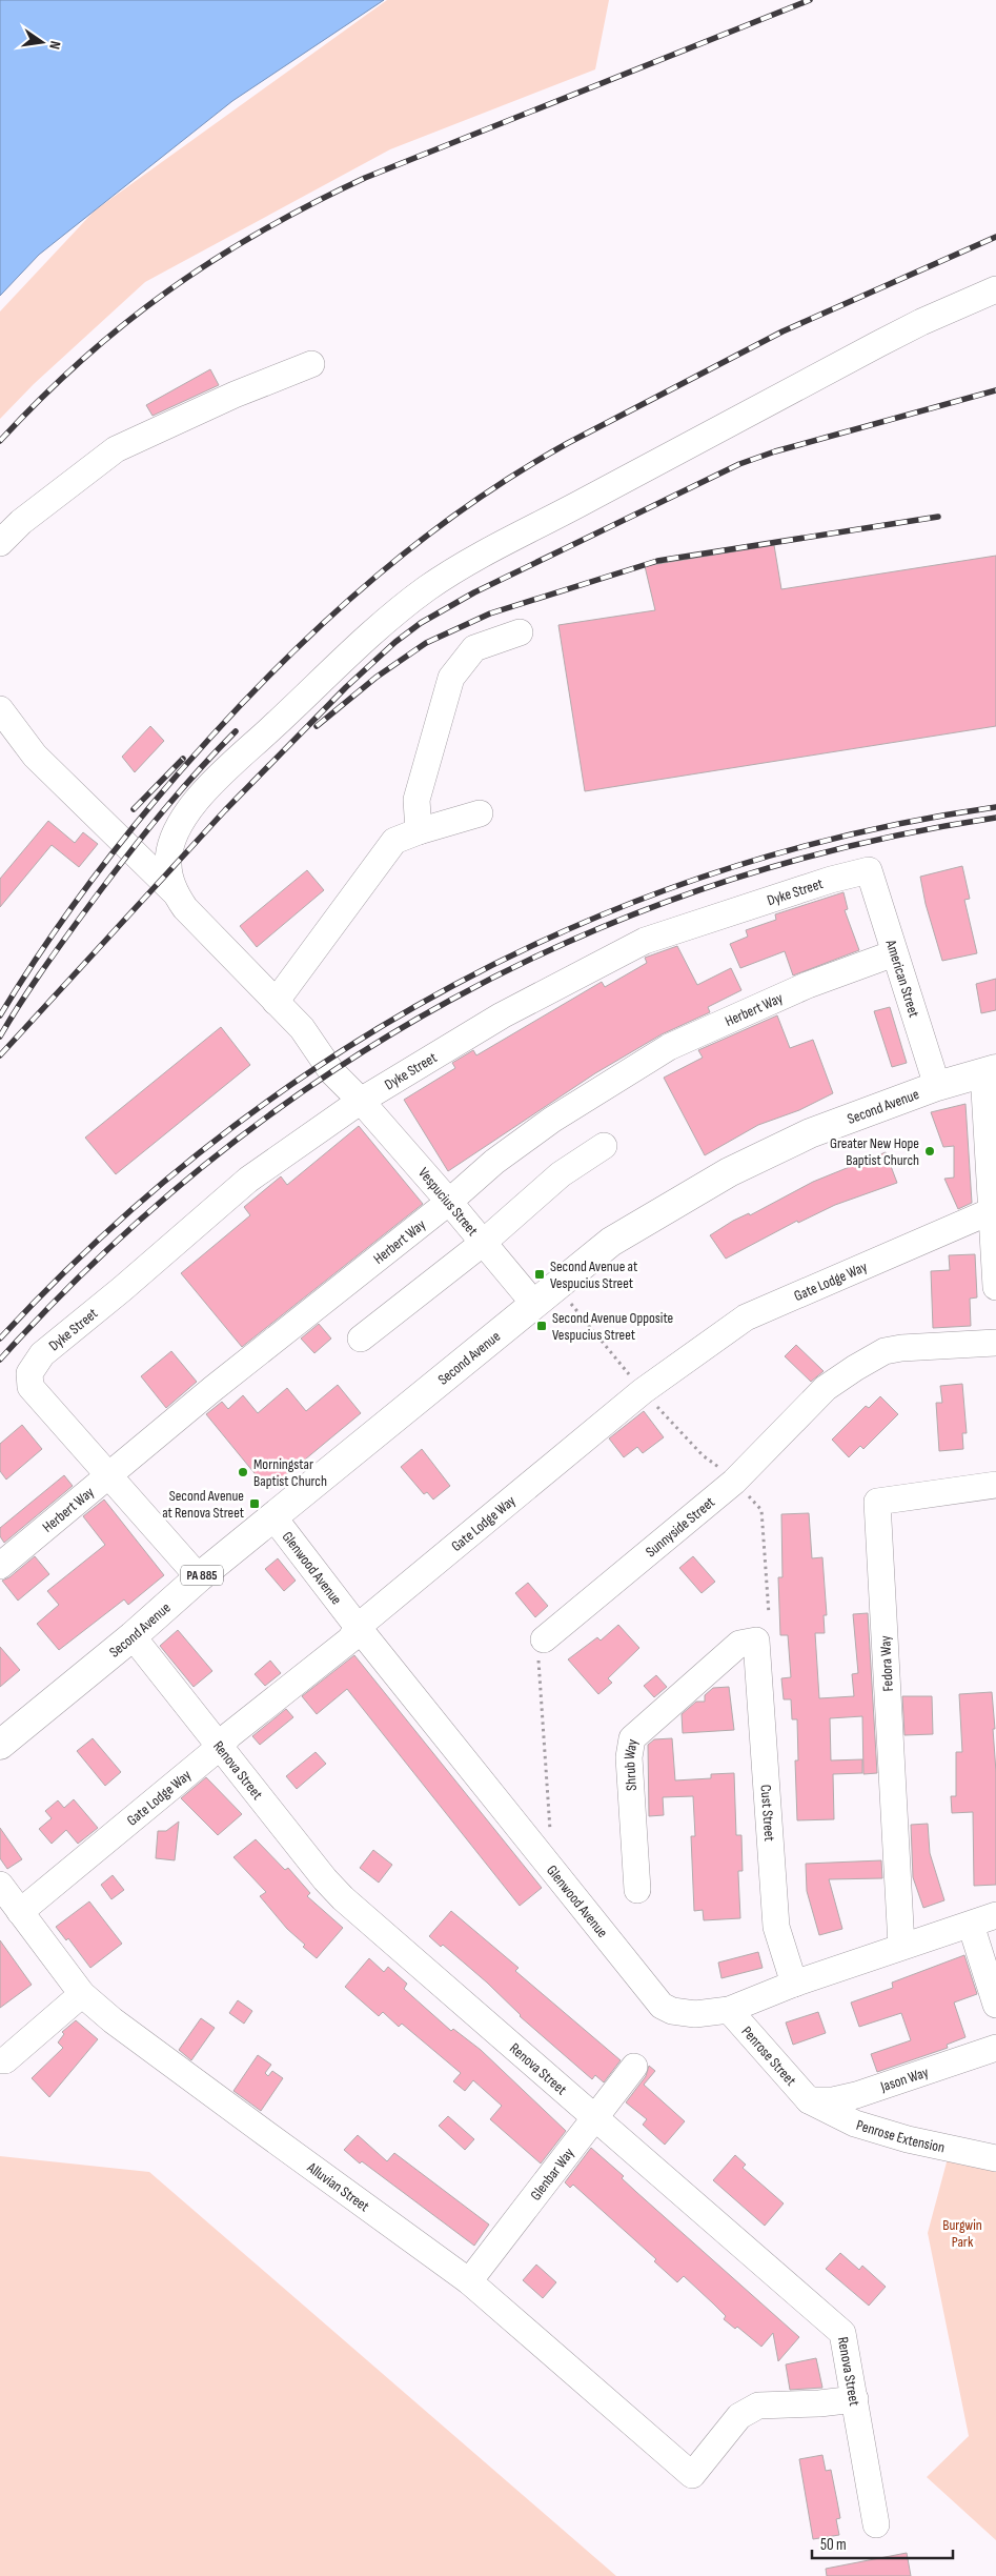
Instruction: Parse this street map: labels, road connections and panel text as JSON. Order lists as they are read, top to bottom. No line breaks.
{"streets":{"main road":["Second Avenue","PA 885"],"street":["Dyke Street","American Street","Herbert Way","Vespucius Street","Gate Lodge Way","Sunnyside Street","Glenwood Avenue","Fedora Way","Shrub Way","Renova Street","Cust Street","Penrose Street","Jason Way","Penrose Extension","Glenbar Way","Alluvian Street"]},"crossings":[["Dyke Street","American Street"],["Dyke Street","Herbert Way"],["Dyke Street","Vespucius Street"],["American Street","Herbert Way"],["American Street","Second Avenue"],["Herbert Way","Vespucius Street"],["Second Avenue","Vespucius Street"],["Second Avenue","Glenwood Avenue"],["Second Avenue","Renova Street"],["Gate Lodge Way","Glenwood Avenue"],["Gate Lodge Way","Renova Street"],["Gate Lodge Way","Alluvian Street"],["Glenwood Avenue","Fedora Way"],["Glenwood Avenue","Cust Street"],["Glenwood Avenue","Penrose Street"],["Shrub Way","Cust Street"],["Renova Street","Glenbar Way"],["Renova Street","Alluvian Street"],["Penrose Street","Jason Way"],["Penrose Street","Penrose Extension"],["Jason Way","Penrose Extension"],["Glenbar Way","Alluvian Street"]],"parks":["Burgwin Park"],"places":{"other":["Greater New Hope Baptist Church","Morningstar Baptist Church"],"transit":["Second Avenue at Vespucius Street","Second Avenue Opposite Vespucius Street","Second Avenue at Renova Street"]},"scale_bar":"50 m","north":"right"}
